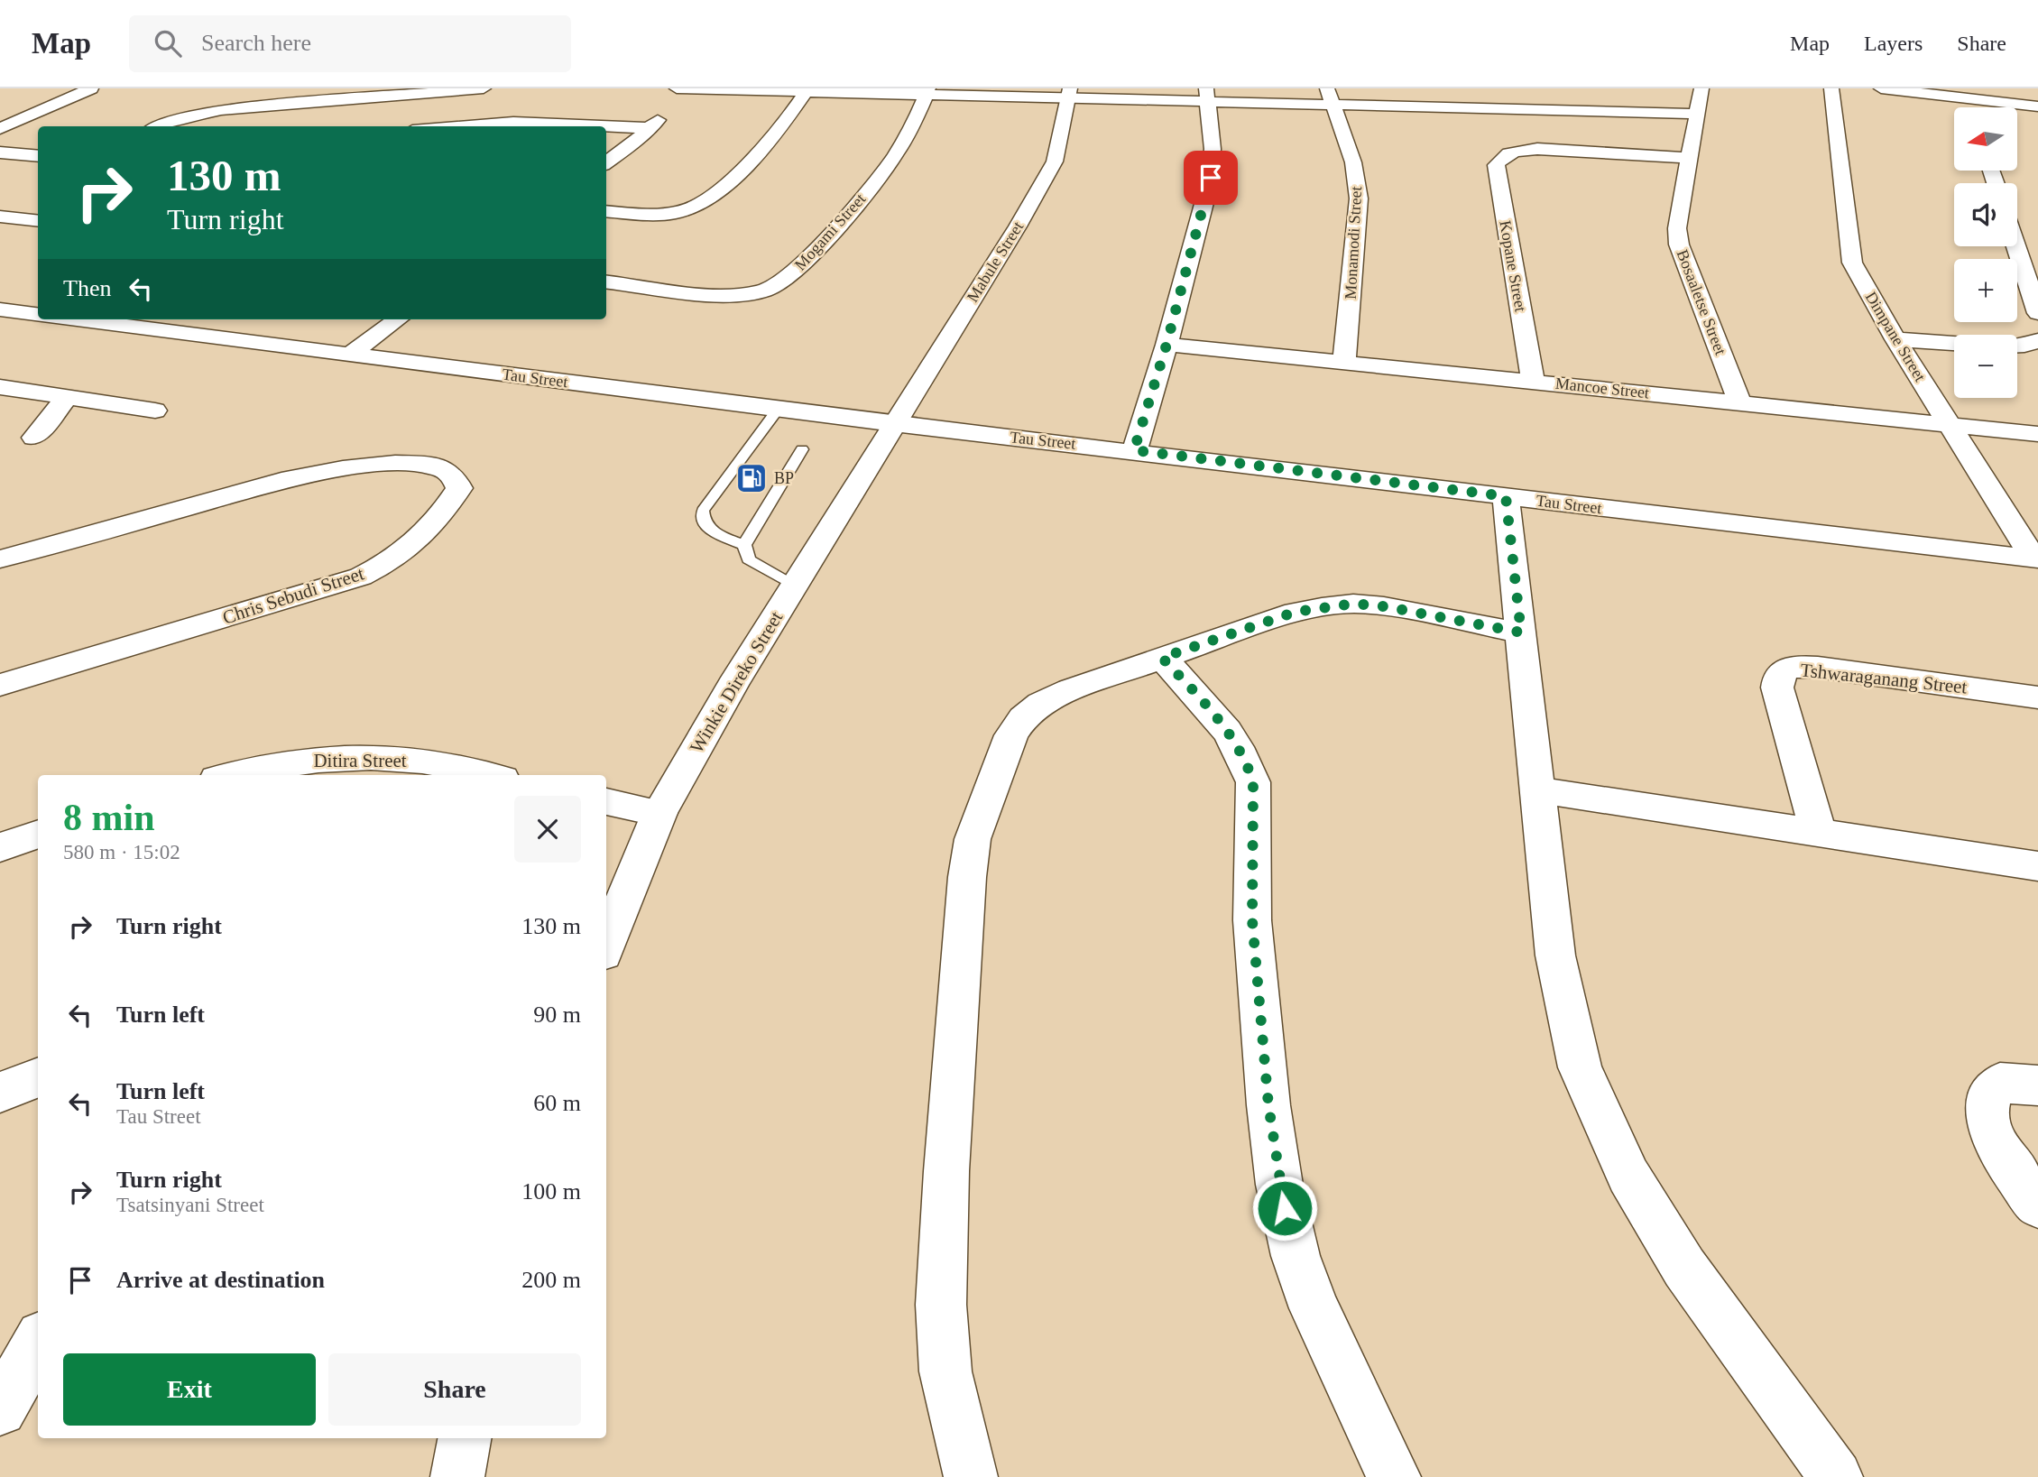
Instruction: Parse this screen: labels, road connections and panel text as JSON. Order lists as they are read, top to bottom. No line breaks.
{"streets":{"street":["Mogami Street","Monamodi Street","Mabule Street","Kopane Street","Bosaaletse Street","Dimpane Street","Tau Street","Mancoe Street","Chris Sebudi Street","Tshwaraganang Street","Winkie Direko Street","Ditira Street"]},"crossings":[["Monamodi Street","Mancoe Street"],["Mabule Street","Tau Street"],["Mabule Street","Winkie Direko Street"],["Kopane Street","Bosaaletse Street"],["Kopane Street","Mancoe Street"],["Bosaaletse Street","Mancoe Street"],["Dimpane Street","Tau Street"],["Dimpane Street","Mancoe Street"],["Tau Street","Winkie Direko Street"]],"places":{"fuel station":["BP"]},"north":"left","page":{"header":"Map","search":"Search here","nav":["Map","Layers","Share"],"map_buttons":["+","−"],"turn":["130 m","Turn right"],"then":"Then","heading":["8 min","580 m · 15:02"],"list":[{"name":"Turn right","value":"130 m"},{"name":"Turn left","value":"90 m"},{"name":"Turn left","note":"Tau Street","value":"60 m"},{"name":"Turn right","note":"Tsatsinyani Street","value":"100 m"},{"name":"Arrive at destination","value":"200 m"}],"buttons":["Exit","Share"]}}
